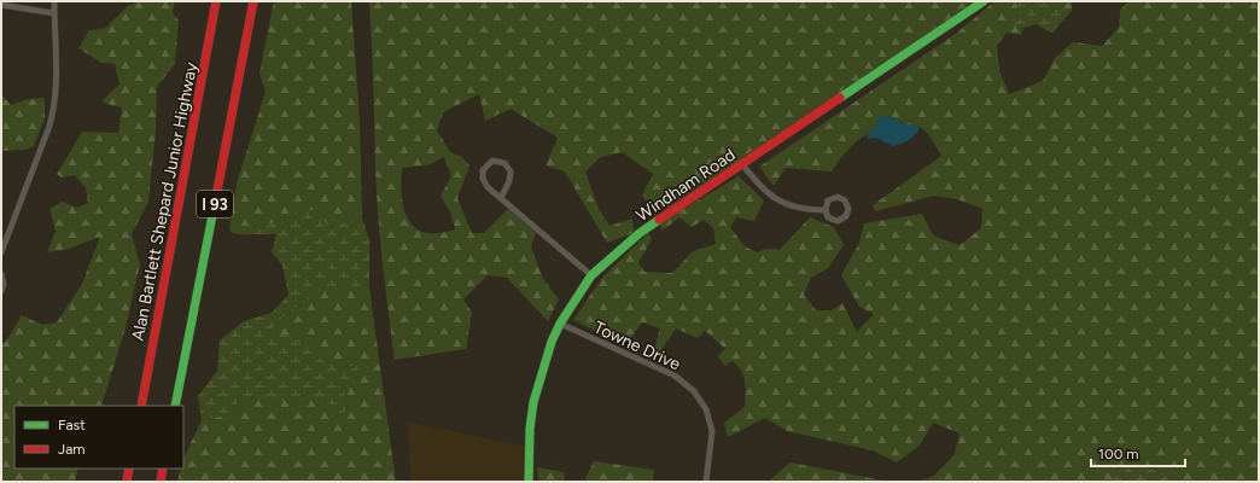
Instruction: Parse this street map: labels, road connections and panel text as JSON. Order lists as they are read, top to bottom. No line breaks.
{"streets":{"main road":["Windham Road","Alan Bartlett Shepard Junior Highway","I 93"],"street":["Towne Drive"]},"crossings":[["Windham Road","Towne Drive"]],"legend":["Fast","Jam"],"scale_bar":"100 m"}
